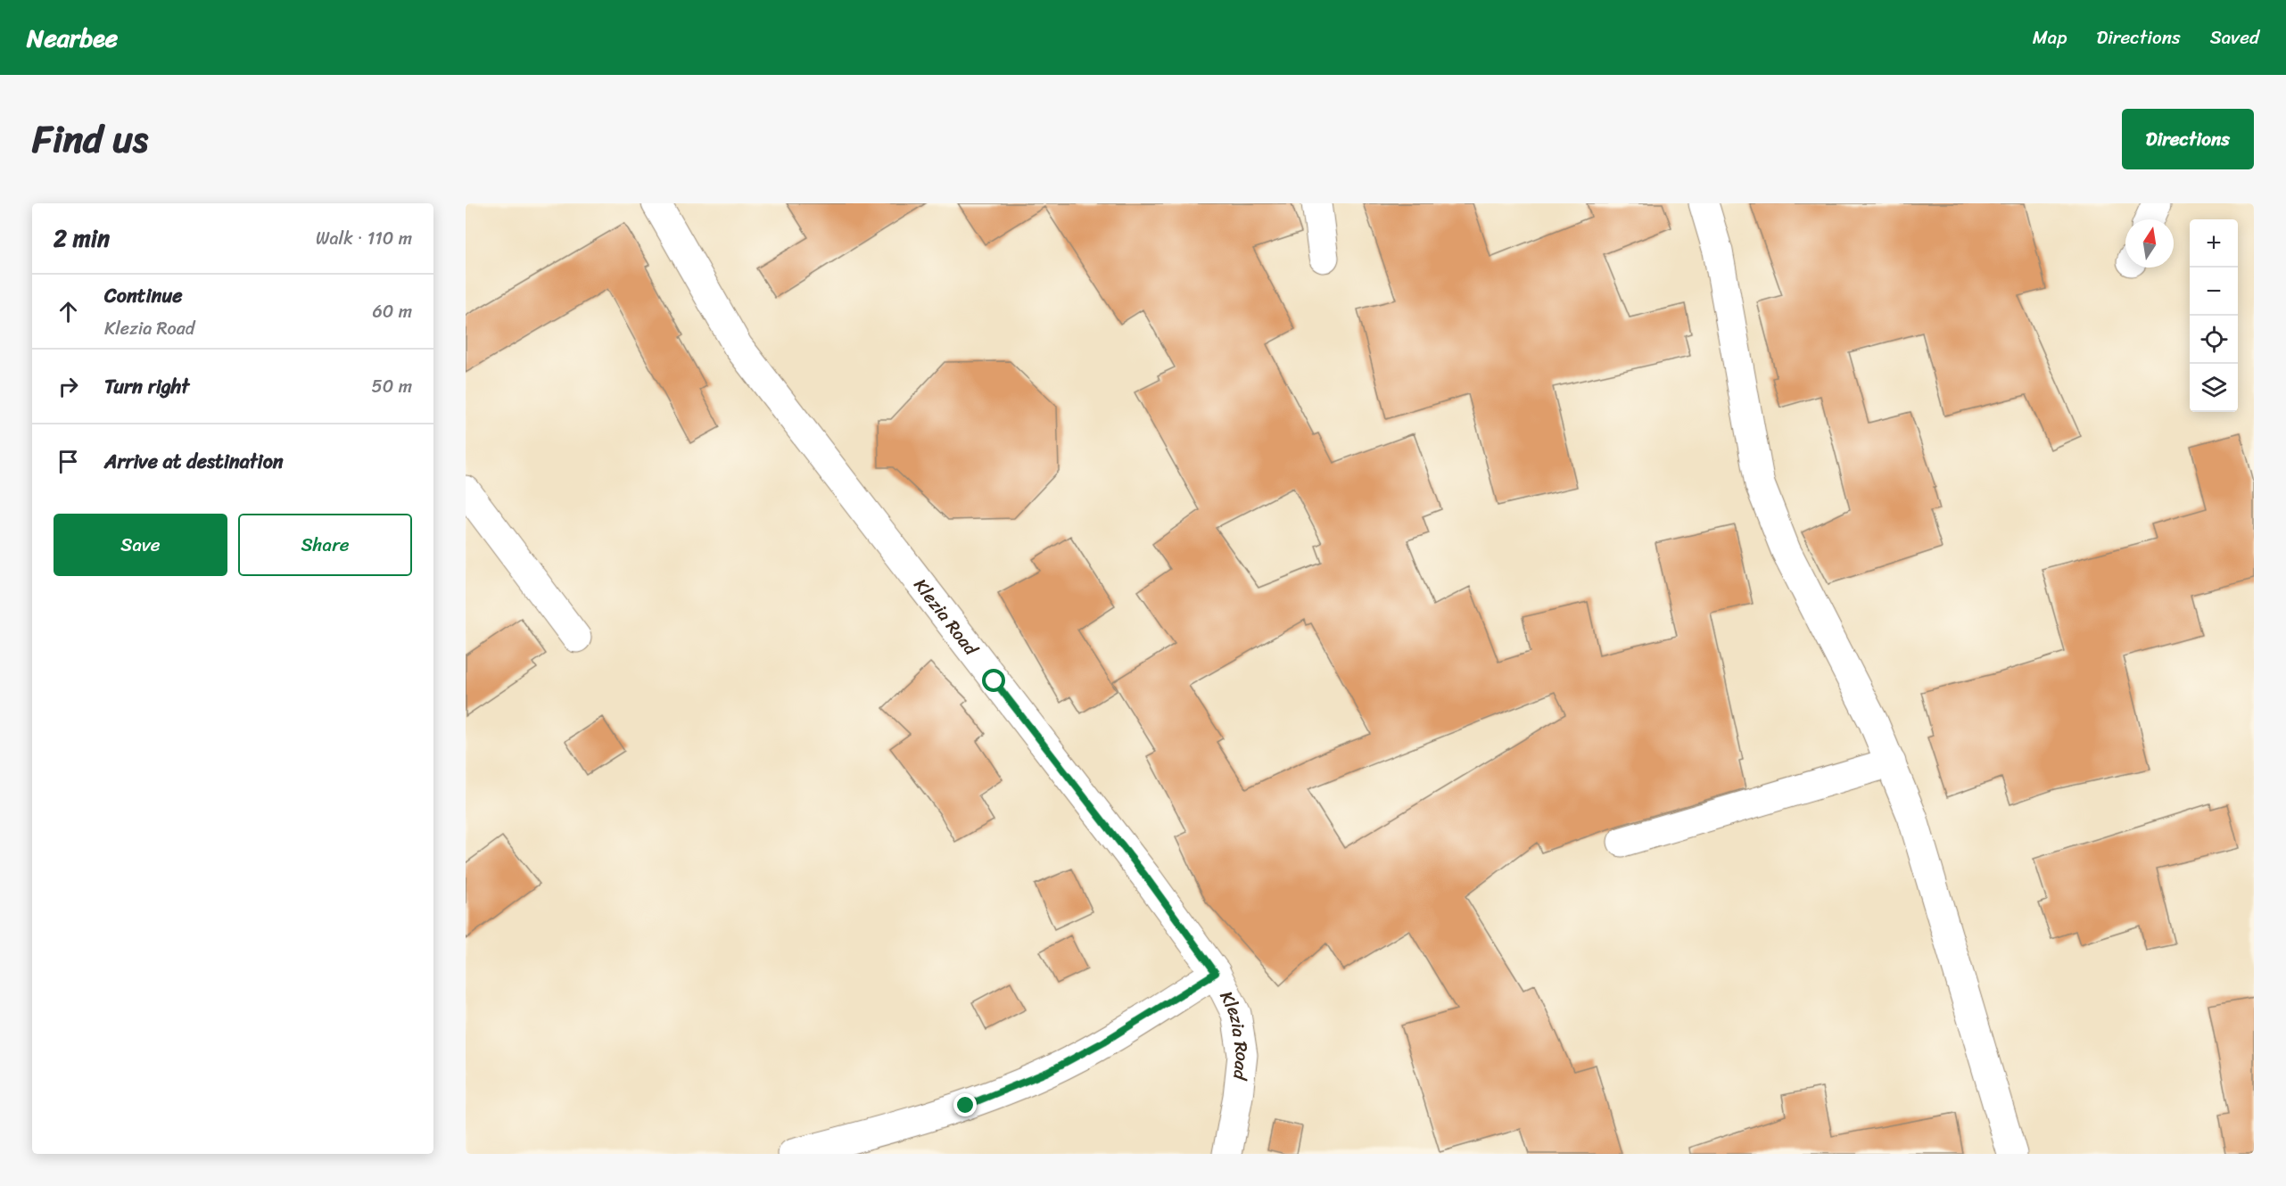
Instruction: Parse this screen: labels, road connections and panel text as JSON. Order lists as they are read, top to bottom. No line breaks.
{"streets":{"street":["Klezia Road"]},"north":"top","page":{"header":"Nearbee","nav":["Map","Directions","Saved"],"title":"Find us","buttons":["Directions",["Save","Share"]],"heading":["2 min","Walk · 110 m"],"map_buttons":["+","−"],"list":[["Continue","Klezia Road","60 m"],["Turn right","50 m"],"Arrive at destination"]}}
